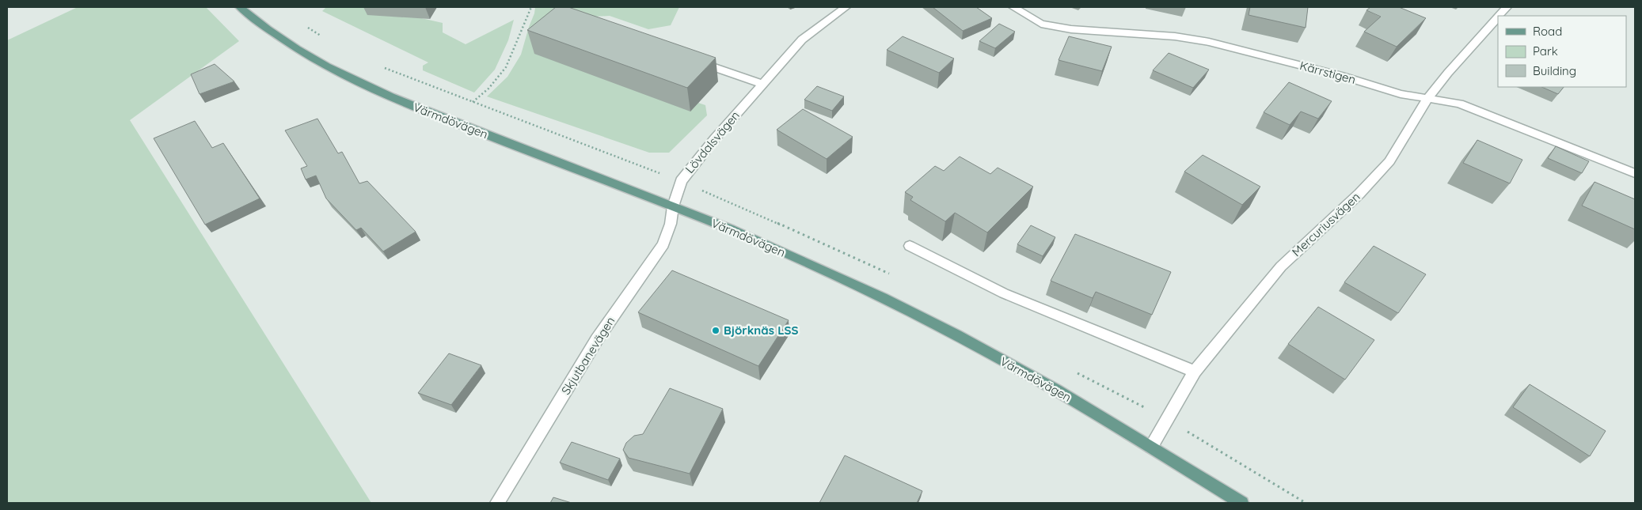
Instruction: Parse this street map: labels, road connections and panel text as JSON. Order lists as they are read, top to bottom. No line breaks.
{"streets":{"main road":["Värmdövägen"],"street":["Kärrstigen","Lövdalsvägen","Mercuriusvägen","Skjutbanevägen"]},"crossings":[["Kärrstigen","Mercuriusvägen"],["Värmdövägen","Lövdalsvägen"],["Värmdövägen","Mercuriusvägen"],["Värmdövägen","Skjutbanevägen"],["Lövdalsvägen","Skjutbanevägen"]],"places":["Björknäs LSS"],"legend":["Road","Park","Building"]}
